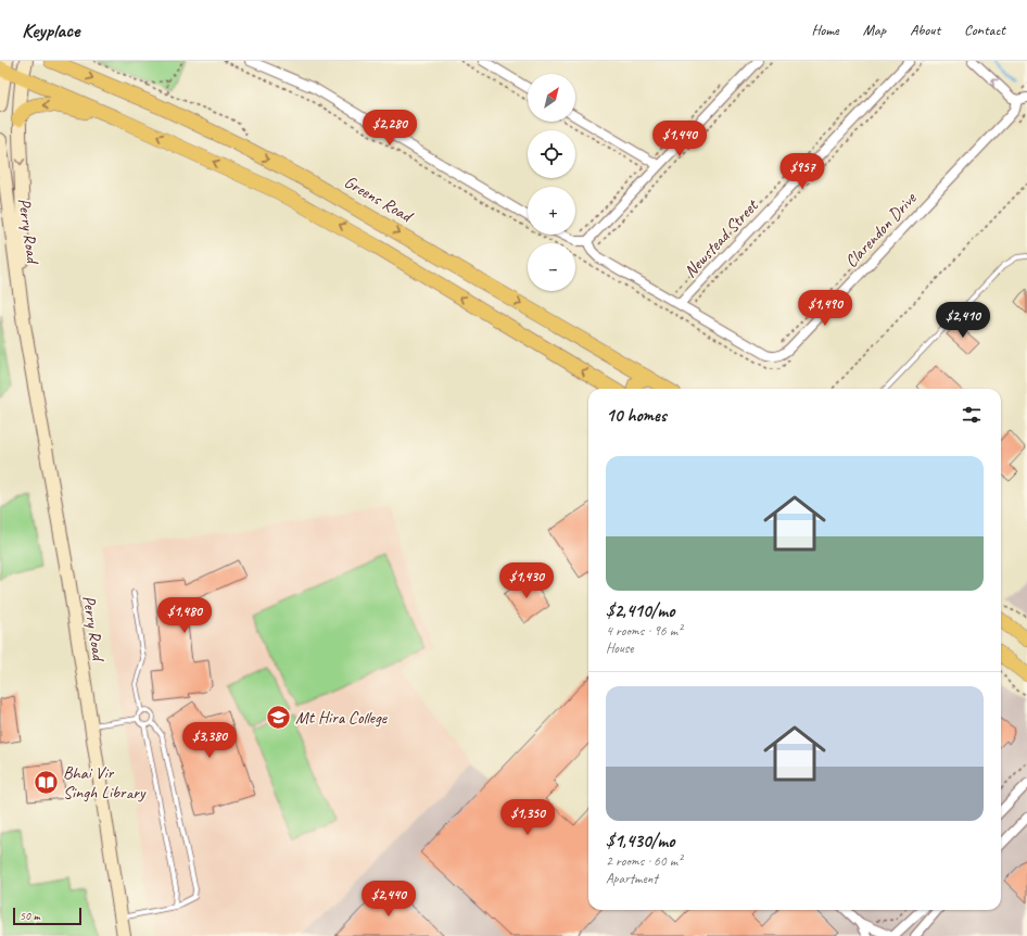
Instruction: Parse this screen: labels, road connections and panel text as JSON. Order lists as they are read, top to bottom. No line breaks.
{"streets":{"main road":["Greens Road","Perry Road"],"street":["Clarendon Drive","Newstead Street"]},"crossings":[["Clarendon Drive","Newstead Street"]],"places":{"school or university":["Mt Hira College"],"library":["Bhai Vir Singh Library"]},"scale_bar":"50 m","north":"top right","page":{"header":"Keyplace","nav":["Home","Map","About","Contact"],"map_buttons":["+","−"],"price":["$2,280","$1,440","$957","$1,490","$2,410","$1,430","$1,480","$3,380","$1,350","$2,440"],"heading":"10 homes","list":[{"name":"$2,410/mo","note":"4 rooms · 96 m² · House"},{"name":"$1,430/mo","note":"2 rooms · 60 m² · Apartment"}],"scale":"50 m"}}
